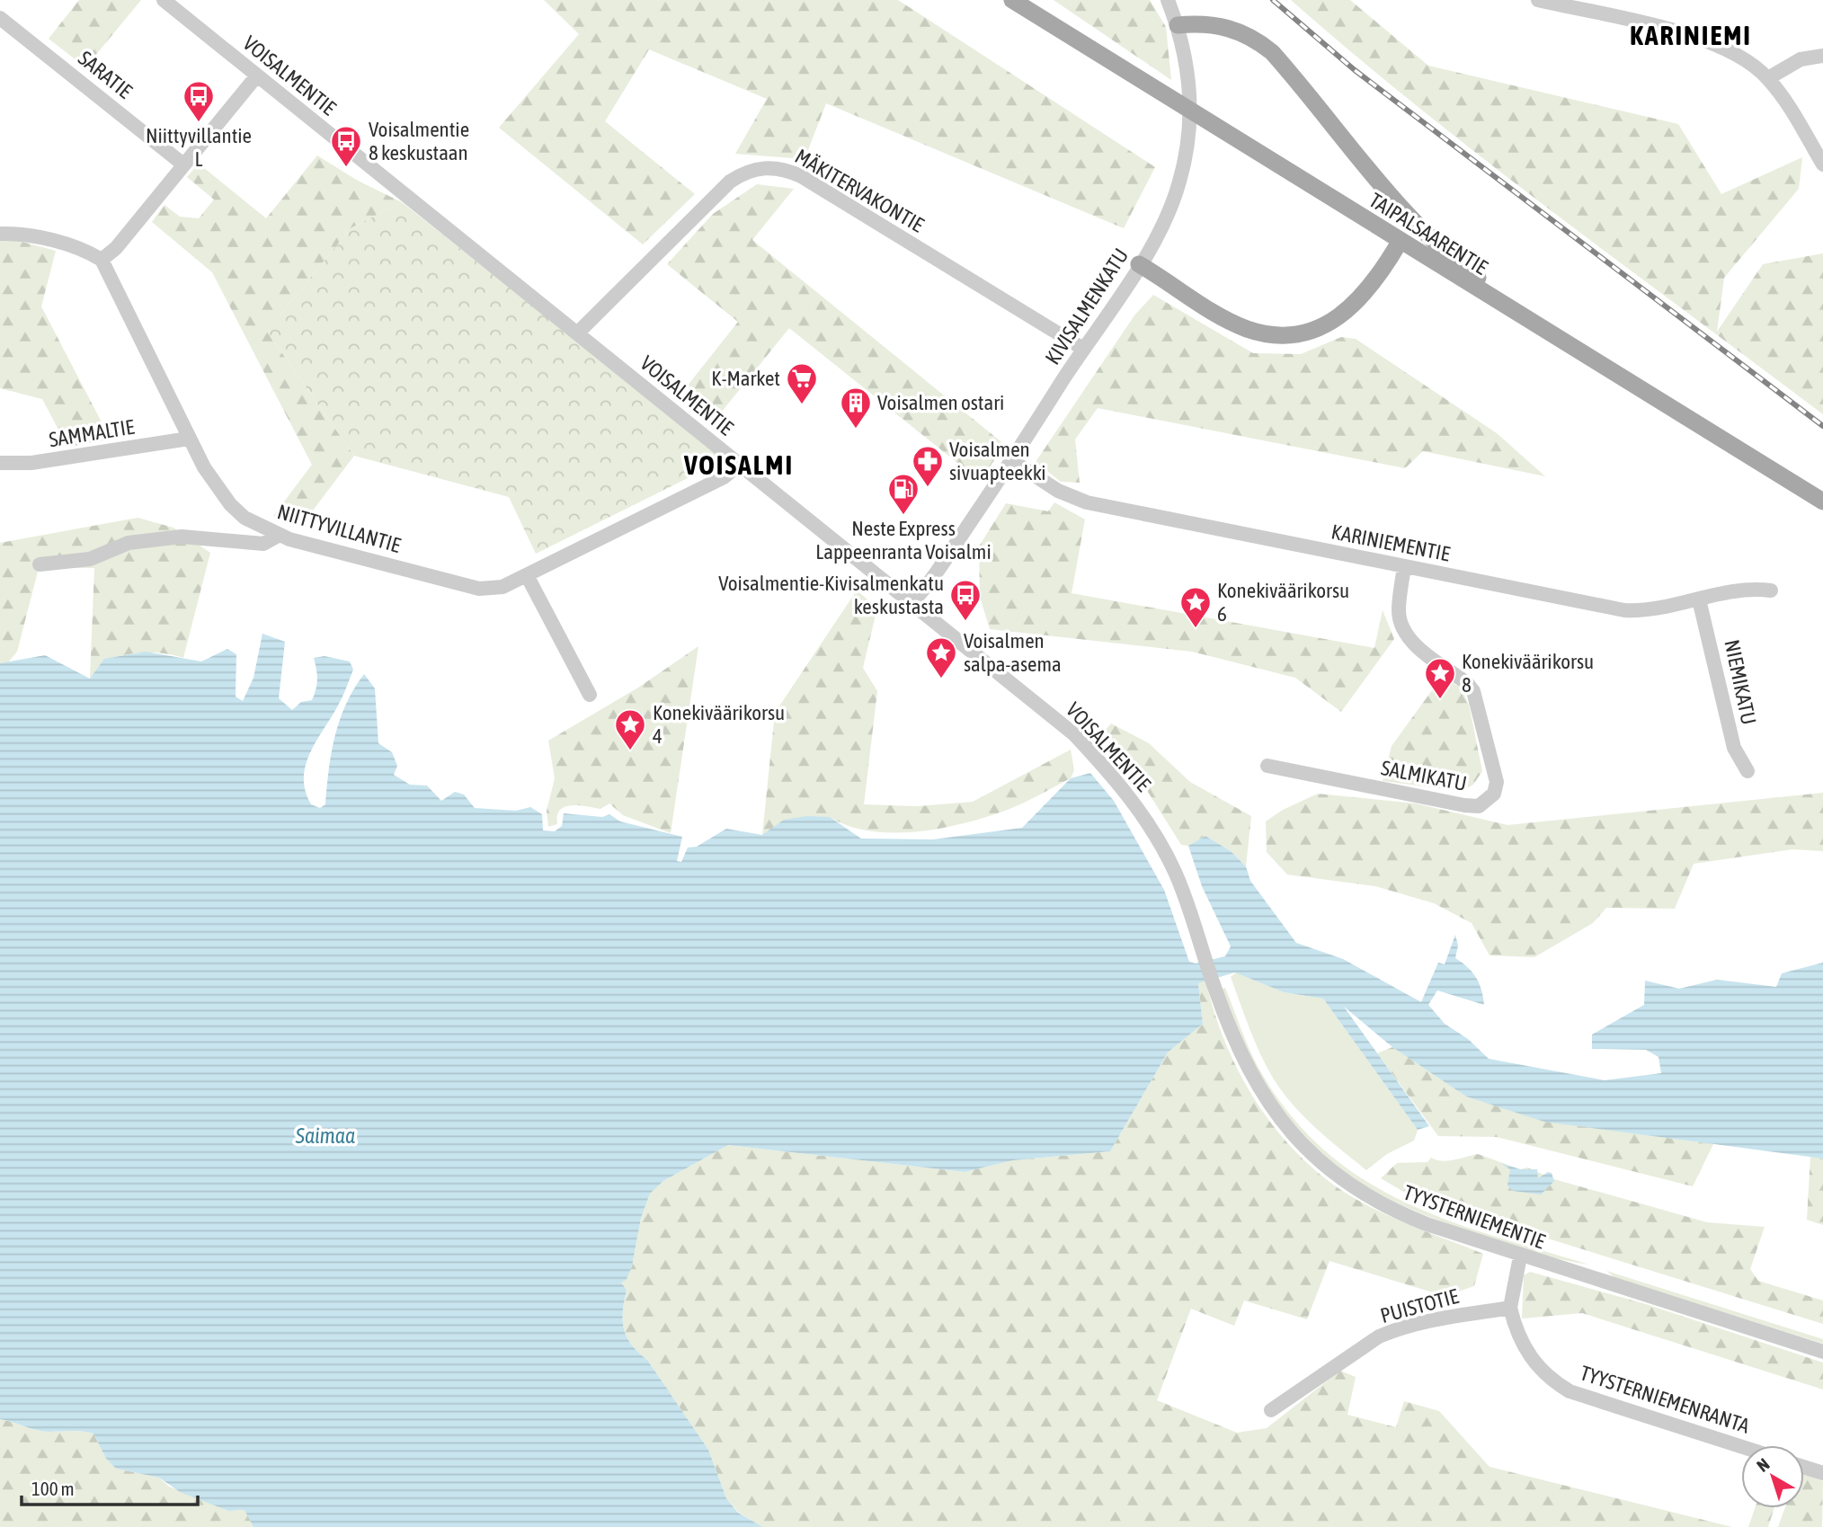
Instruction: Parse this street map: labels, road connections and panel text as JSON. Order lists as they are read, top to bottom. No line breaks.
{"streets":{"main road":["TAIPALSAARENTIE"],"street":["SARATIE","VOISALMENTIE","MÄKITERVAKONTIE","KIVISALMENKATU","SAMMALTIE","NIITTYVILLANTIE","KARINIEMENTIE","NIEMIKATU","SALMIKATU","TYYSTERNIEMENTIE","PUISTOTIE","TYYSTERNIEMENRANTA"]},"crossings":[["VOISALMENTIE","MÄKITERVAKONTIE"],["VOISALMENTIE","KIVISALMENKATU"],["VOISALMENTIE","NIITTYVILLANTIE"],["VOISALMENTIE","TYYSTERNIEMENTIE"],["MÄKITERVAKONTIE","KIVISALMENKATU"],["KIVISALMENKATU","KARINIEMENTIE"],["SAMMALTIE","NIITTYVILLANTIE"],["KARINIEMENTIE","NIEMIKATU"],["KARINIEMENTIE","SALMIKATU"],["PUISTOTIE","TYYSTERNIEMENRANTA"]],"districts":["KARINIEMI","VOISALMI"],"water":["Saimaa"],"places":{"bus stop":["Niittyvillantie L","Voisalmentie 8 keskustaan","Voisalmentie-Kivisalmenkatu keskustasta"],"supermarket":["K-Market"],"building":["Voisalmen ostari"],"pharmacy":["Voisalmen sivuapteekki"],"fuel station":["Neste Express Lappeenranta Voisalmi"],"place":["Konekiväärikorsu 6","Voisalmen salpa-asema","Konekiväärikorsu 8","Konekiväärikorsu 4"]},"scale_bar":"100 m","north":"top left"}
